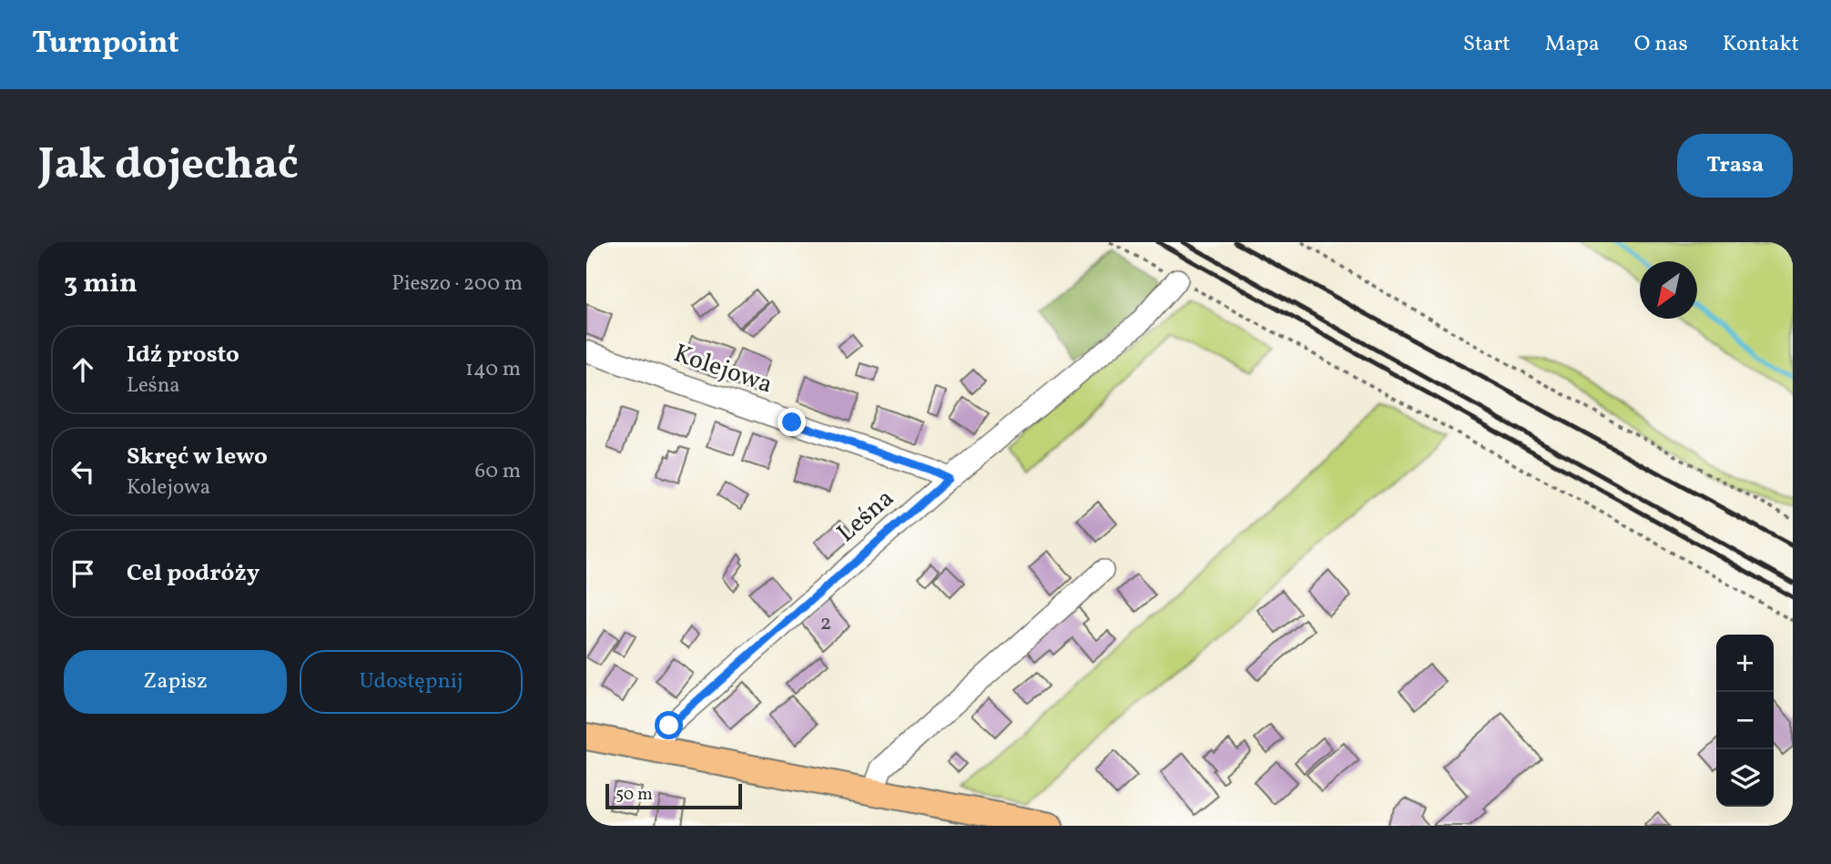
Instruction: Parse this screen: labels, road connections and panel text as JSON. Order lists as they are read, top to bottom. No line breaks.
{"streets":{"street":["Kolejowa","Leśna"]},"crossings":[["Kolejowa","Leśna"]],"house_numbers":["2"],"scale_bar":"50 m","north":"bottom left","page":{"header":"Turnpoint","nav":["Start","Mapa","O nas","Kontakt"],"buttons":["Trasa",["Zapisz","Udostępnij"]],"title":"Jak dojechać","heading":["3 min","Pieszo · 200 m"],"list":[["Idź prosto","Leśna","140 m"],["Skręć w lewo","Kolejowa","60 m"],"Cel podróży"],"map_buttons":["+","−"],"scale":"50 m"}}
